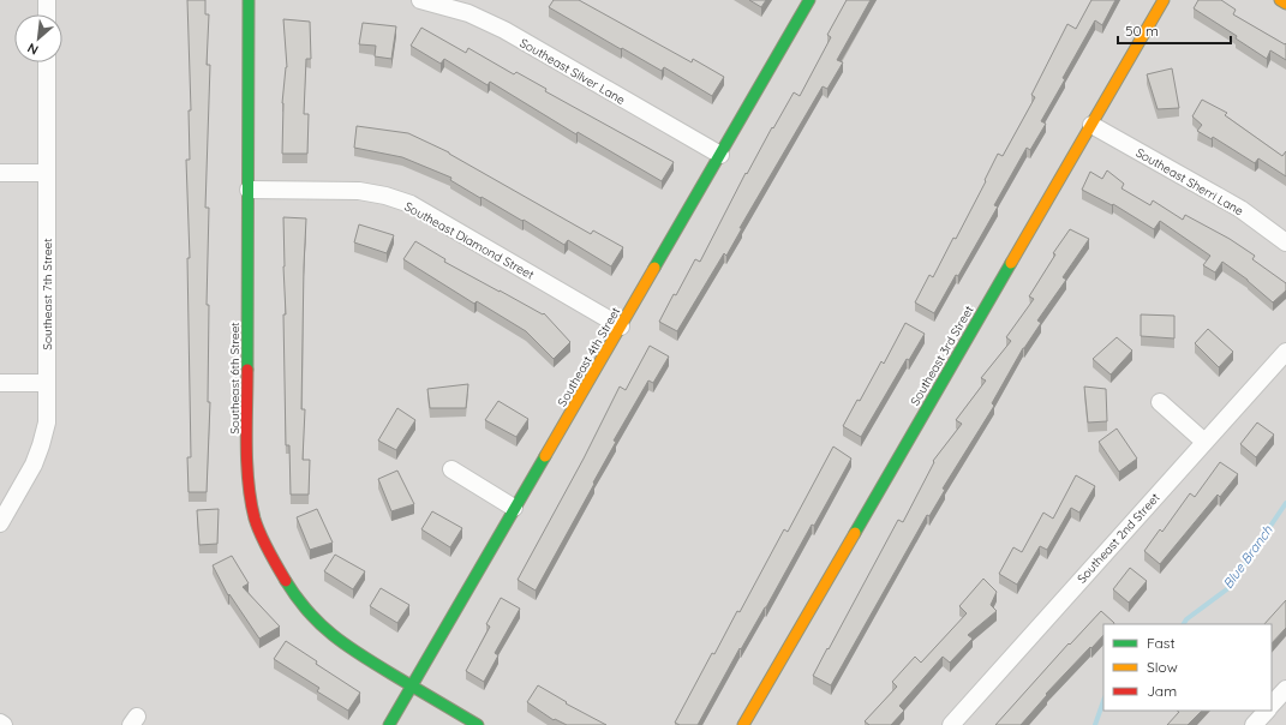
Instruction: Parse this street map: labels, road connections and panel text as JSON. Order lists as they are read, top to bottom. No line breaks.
{"streets":{"street":["Southeast Silver Lane","Southeast Sherri Lane","Southeast Diamond Street","Southeast 7th Street","Southeast 3rd Street","Southeast 4th Street","Southeast 6th Street","Southeast 2nd Street"]},"crossings":[["Southeast Silver Lane","Southeast 4th Street"],["Southeast Sherri Lane","Southeast 3rd Street"],["Southeast Diamond Street","Southeast 4th Street"],["Southeast Diamond Street","Southeast 6th Street"],["Southeast 4th Street","Southeast 6th Street"]],"water":["Blue Branch"],"legend":["Fast","Slow","Jam"],"scale_bar":"50 m","north":"bottom left"}
